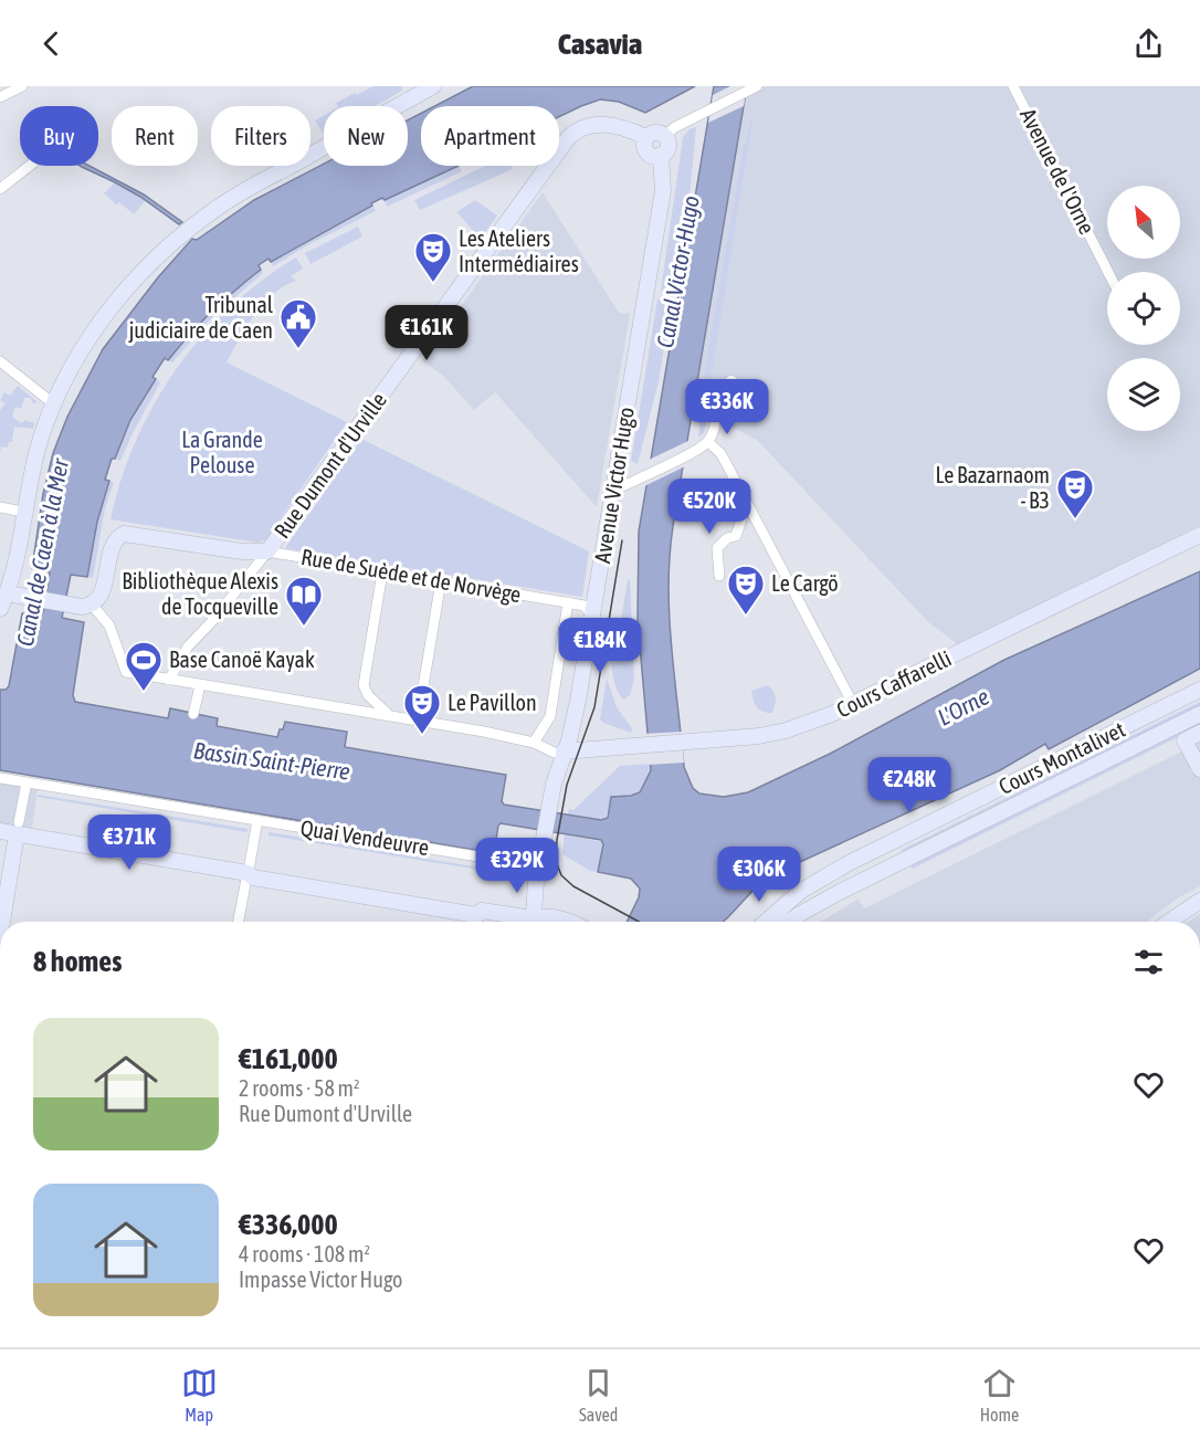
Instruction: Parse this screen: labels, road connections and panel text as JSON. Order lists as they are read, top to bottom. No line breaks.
{"streets":{"street":["Avenue de l'Orne","Rue Dumont d'Urville","Avenue Victor Hugo","Rue de Suède et de Norvège","Cours Caffarelli","Cours Montalivet","Quai Vendeuvre"]},"crossings":[["Rue Dumont d'Urville","Avenue Victor Hugo"],["Rue Dumont d'Urville","Rue de Suède et de Norvège"],["Avenue Victor Hugo","Rue de Suède et de Norvège"],["Avenue Victor Hugo","Cours Caffarelli"]],"water":["Canal Victor-Hugo","Canal de Caen à la Mer","L'Orne","Bassin Saint-Pierre"],"parks":["La Grande Pelouse"],"places":{"theatre":["Les Ateliers Intermédiaires","Le Bazarnaom - B3","Le Cargö","Le Pavillon"],"public building":["Tribunal judiciaire de Caen"],"library":["Bibliothèque Alexis de Tocqueville"],"sports":["Base Canoë Kayak"]},"north":"top left","page":{"header":"Casavia","chip":["Buy","Rent","Filters","New","Apartment"],"price":["€161K","€336K","€520K","€184K","€248K","€371K","€329K","€306K"],"heading":"8 homes","list":[{"name":"€161,000","note":"2 rooms · 58 m² · Rue Dumont d'Urville"},{"name":"€336,000","note":"4 rooms · 108 m² · Impasse Victor Hugo"}],"tabs":["Map","Saved","Home"]}}
